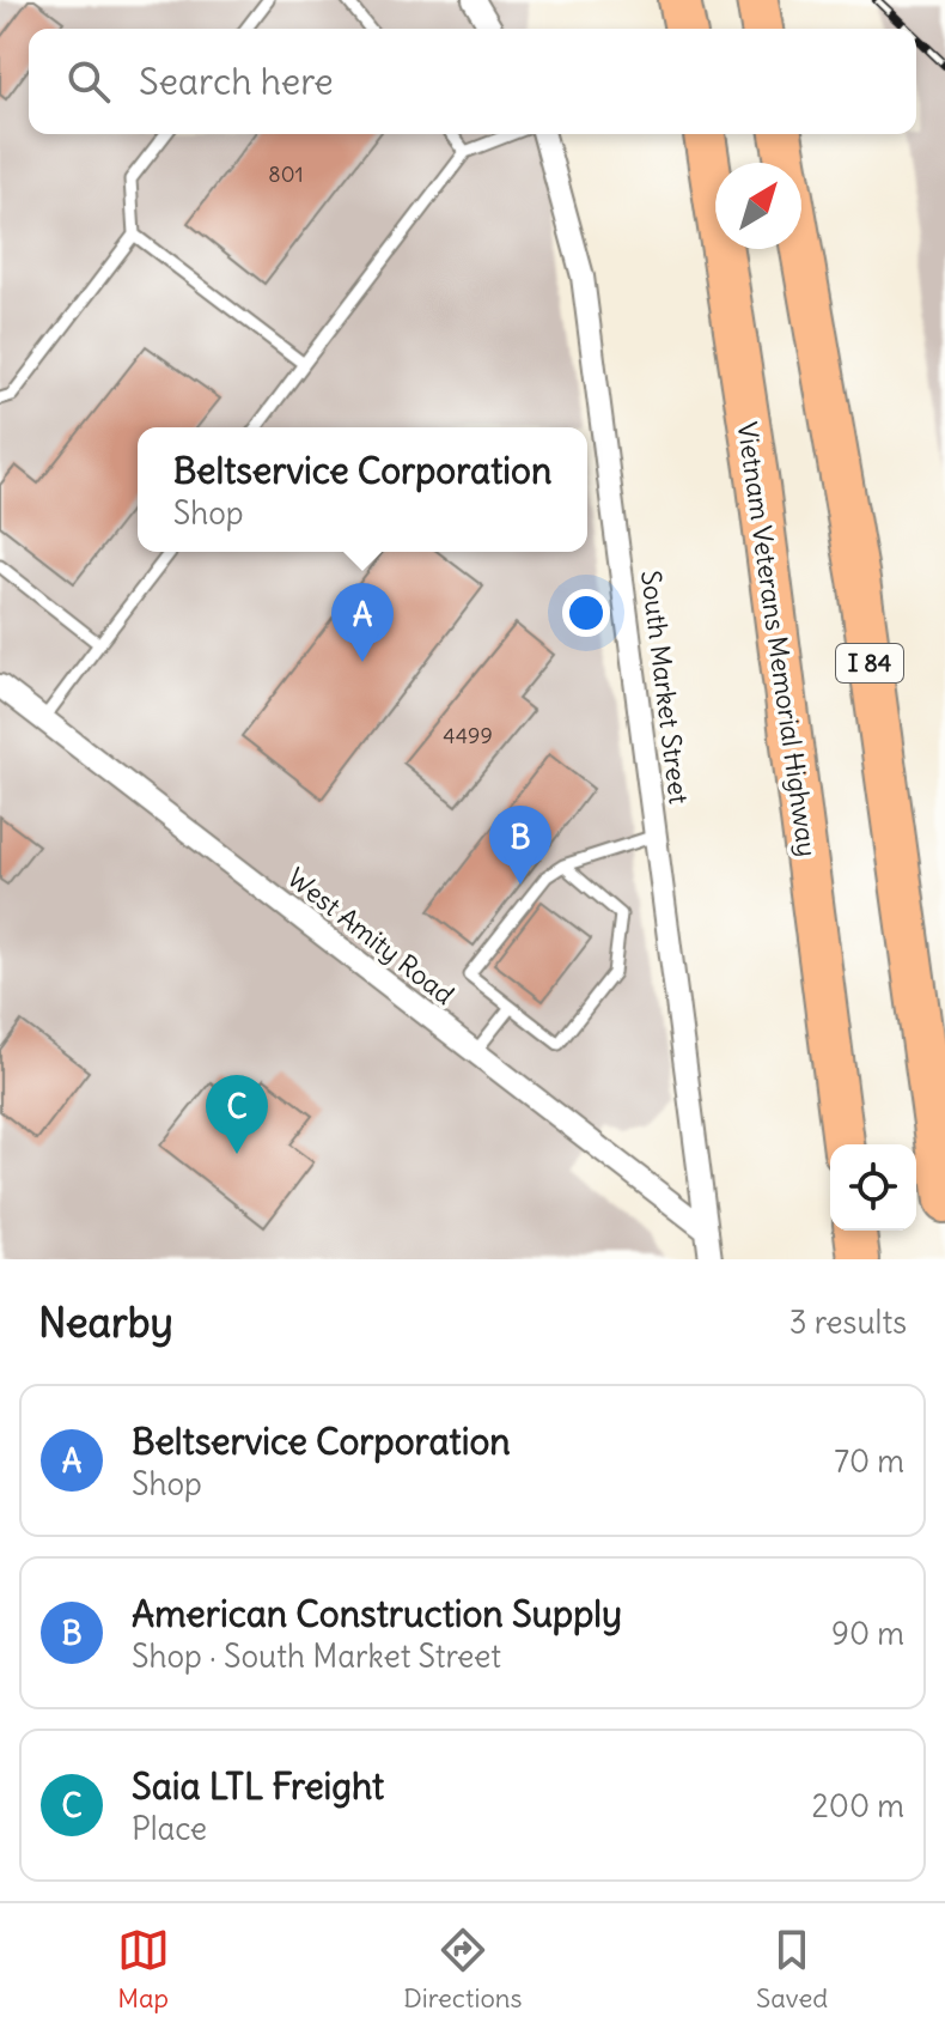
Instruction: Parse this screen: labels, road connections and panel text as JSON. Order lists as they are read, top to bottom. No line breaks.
{"streets":{"highway":["Vietnam Veterans Memorial Highway","I 84"],"street":["South Market Street","West Amity Road"]},"crossings":[["South Market Street","West Amity Road"]],"house_numbers":["801","4499"],"north":"top right","page":{"search":"Search here","popup":["Beltservice Corporation","Shop"],"pins":["A","B","C"],"heading":["Nearby","3 results"],"list":[{"mark":"A","name":"Beltservice Corporation","note":"Shop","value":"70 m"},{"mark":"B","name":"American Construction Supply","note":"Shop · South Market Street","value":"90 m"},{"mark":"C","name":"Saia LTL Freight","note":"Place","value":"200 m"}],"nav":["Map","Directions","Saved"]}}
